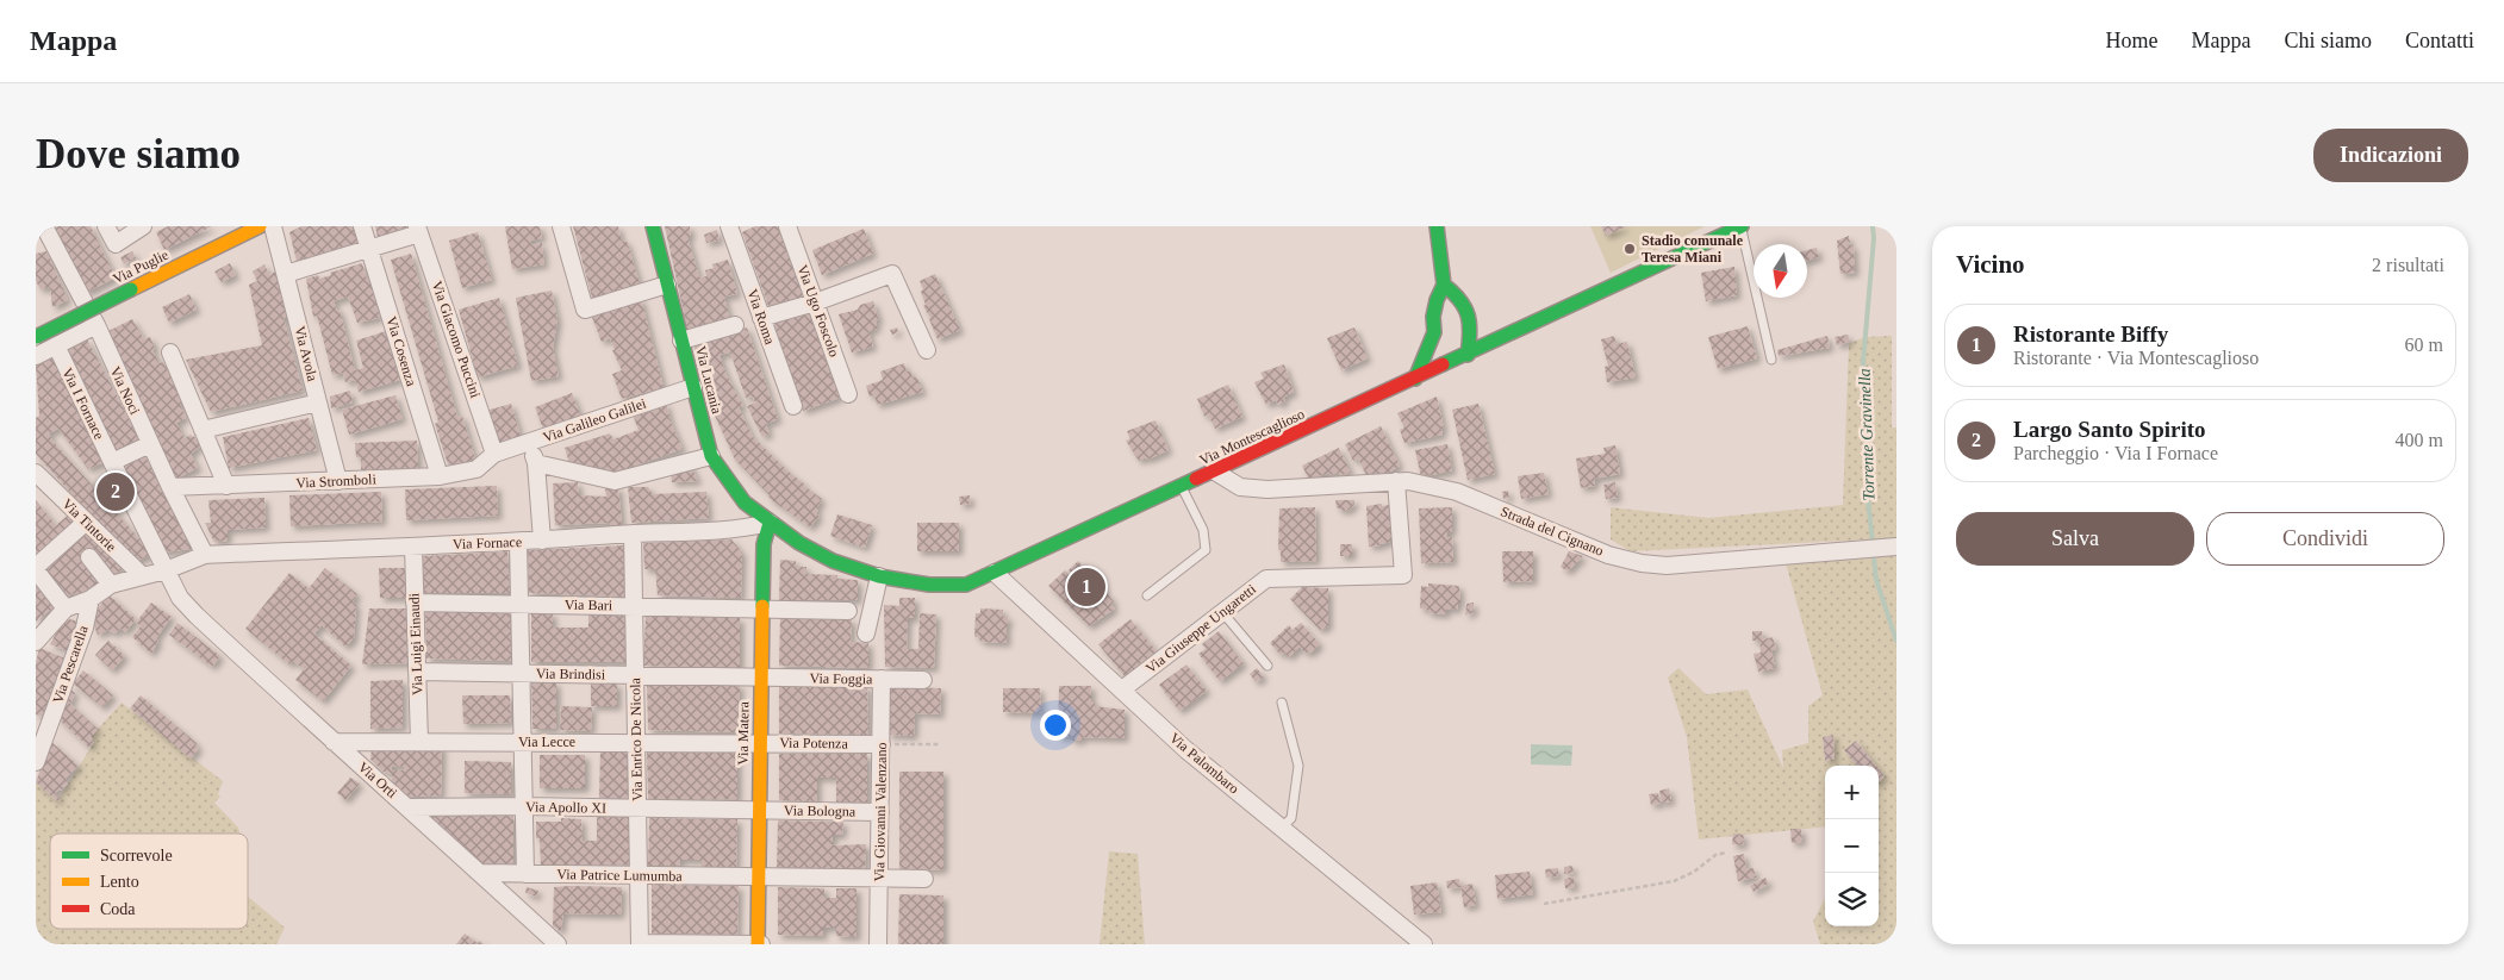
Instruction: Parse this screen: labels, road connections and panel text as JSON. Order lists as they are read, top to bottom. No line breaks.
{"streets":{"street":["Via Puglie","Via Ugo Foscolo","Via Roma","Via Giacomo Puccini","Via Cosenza","Via Avola","Via Lucania","Via Noci","Via I Fornace","Via Galileo Galilei","Via Montescaglioso","Via Stromboli","Via Tintorie","Strada del Cignano","Via Fornace","Via Bari","Via Giuseppe Ungaretti","Via Luigi Einaudi","Via Pescarella","Via Brindisi","Via Foggia","Via Matera","Via Enrico De Nicola","Via Lecce","Via Potenza","Via Palombaro","Via Orti","Via Apollo XI","Via Bologna","Via Giovanni Valenzano","Via Patrice Lumumba"]},"crossings":[["Via Giacomo Puccini","Via Galileo Galilei"],["Via Giacomo Puccini","Via Stromboli"],["Via Cosenza","Via Stromboli"],["Via Avola","Via Stromboli"],["Via Lucania","Via Galileo Galilei"],["Via Lucania","Via Montescaglioso"],["Via Lucania","Via Fornace"],["Via Lucania","Via Matera"],["Via Noci","Via Stromboli"],["Via Noci","Via Fornace"],["Via I Fornace","Via Orti"],["Via Galileo Galilei","Via Stromboli"],["Via Montescaglioso","Strada del Cignano"],["Via Montescaglioso","Via Fornace"],["Via Montescaglioso","Via Matera"],["Via Montescaglioso","Via Palombaro"],["Strada del Cignano","Via Giuseppe Ungaretti"],["Via Fornace","Via Luigi Einaudi"],["Via Fornace","Via Matera"],["Via Fornace","Via Enrico De Nicola"],["Via Bari","Via Luigi Einaudi"],["Via Bari","Via Matera"],["Via Bari","Via Enrico De Nicola"],["Via Giuseppe Ungaretti","Via Palombaro"],["Via Luigi Einaudi","Via Brindisi"],["Via Luigi Einaudi","Via Lecce"],["Via Brindisi","Via Foggia"],["Via Brindisi","Via Matera"],["Via Brindisi","Via Enrico De Nicola"],["Via Foggia","Via Matera"],["Via Foggia","Via Giovanni Valenzano"],["Via Matera","Via Lecce"],["Via Matera","Via Potenza"],["Via Matera","Via Apollo XI"],["Via Matera","Via Bologna"],["Via Matera","Via Patrice Lumumba"],["Via Enrico De Nicola","Via Lecce"],["Via Enrico De Nicola","Via Apollo XI"],["Via Enrico De Nicola","Via Patrice Lumumba"],["Via Lecce","Via Potenza"],["Via Lecce","Via Orti"],["Via Potenza","Via Giovanni Valenzano"],["Via Orti","Via Apollo XI"],["Via Orti","Via Patrice Lumumba"],["Via Apollo XI","Via Bologna"],["Via Bologna","Via Giovanni Valenzano"],["Via Giovanni Valenzano","Via Patrice Lumumba"]],"water":["Torrente Gravinella"],"places":["Stadio comunale Teresa Miani"],"legend":["Scorrevole","Lento","Coda"],"north":"bottom","page":{"header":"Mappa","nav":["Home","Mappa","Chi siamo","Contatti"],"buttons":["Indicazioni",["Salva","Condividi"]],"title":"Dove siamo","heading":["Vicino","2 risultati"],"list":[{"mark":"1","name":"Ristorante Biffy","note":"Ristorante · Via Montescaglioso","value":"60 m"},{"mark":"2","name":"Largo Santo Spirito","note":"Parcheggio · Via I Fornace","value":"400 m"}],"pins":["2","1"],"map_buttons":["+","−"]}}
